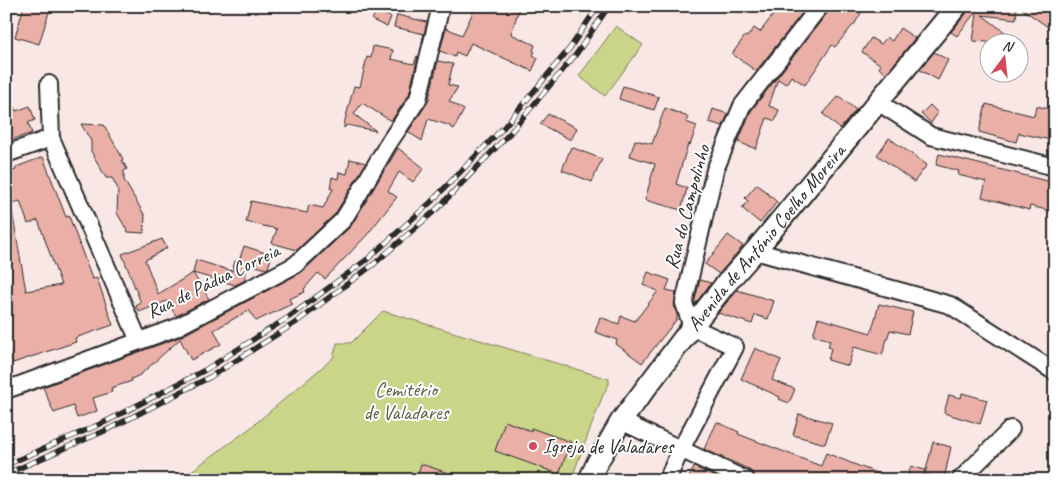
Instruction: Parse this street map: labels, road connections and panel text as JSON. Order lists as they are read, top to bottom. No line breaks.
{"streets":{"street":["Rua do Campolinho","Avenida de António Coelho Moreira","Rua de Pádua Correia"]},"crossings":[["Rua do Campolinho","Avenida de António Coelho Moreira"]],"parks":["Cemitério de Valadares"],"places":["Igreja de Valadares"],"north":"top"}
